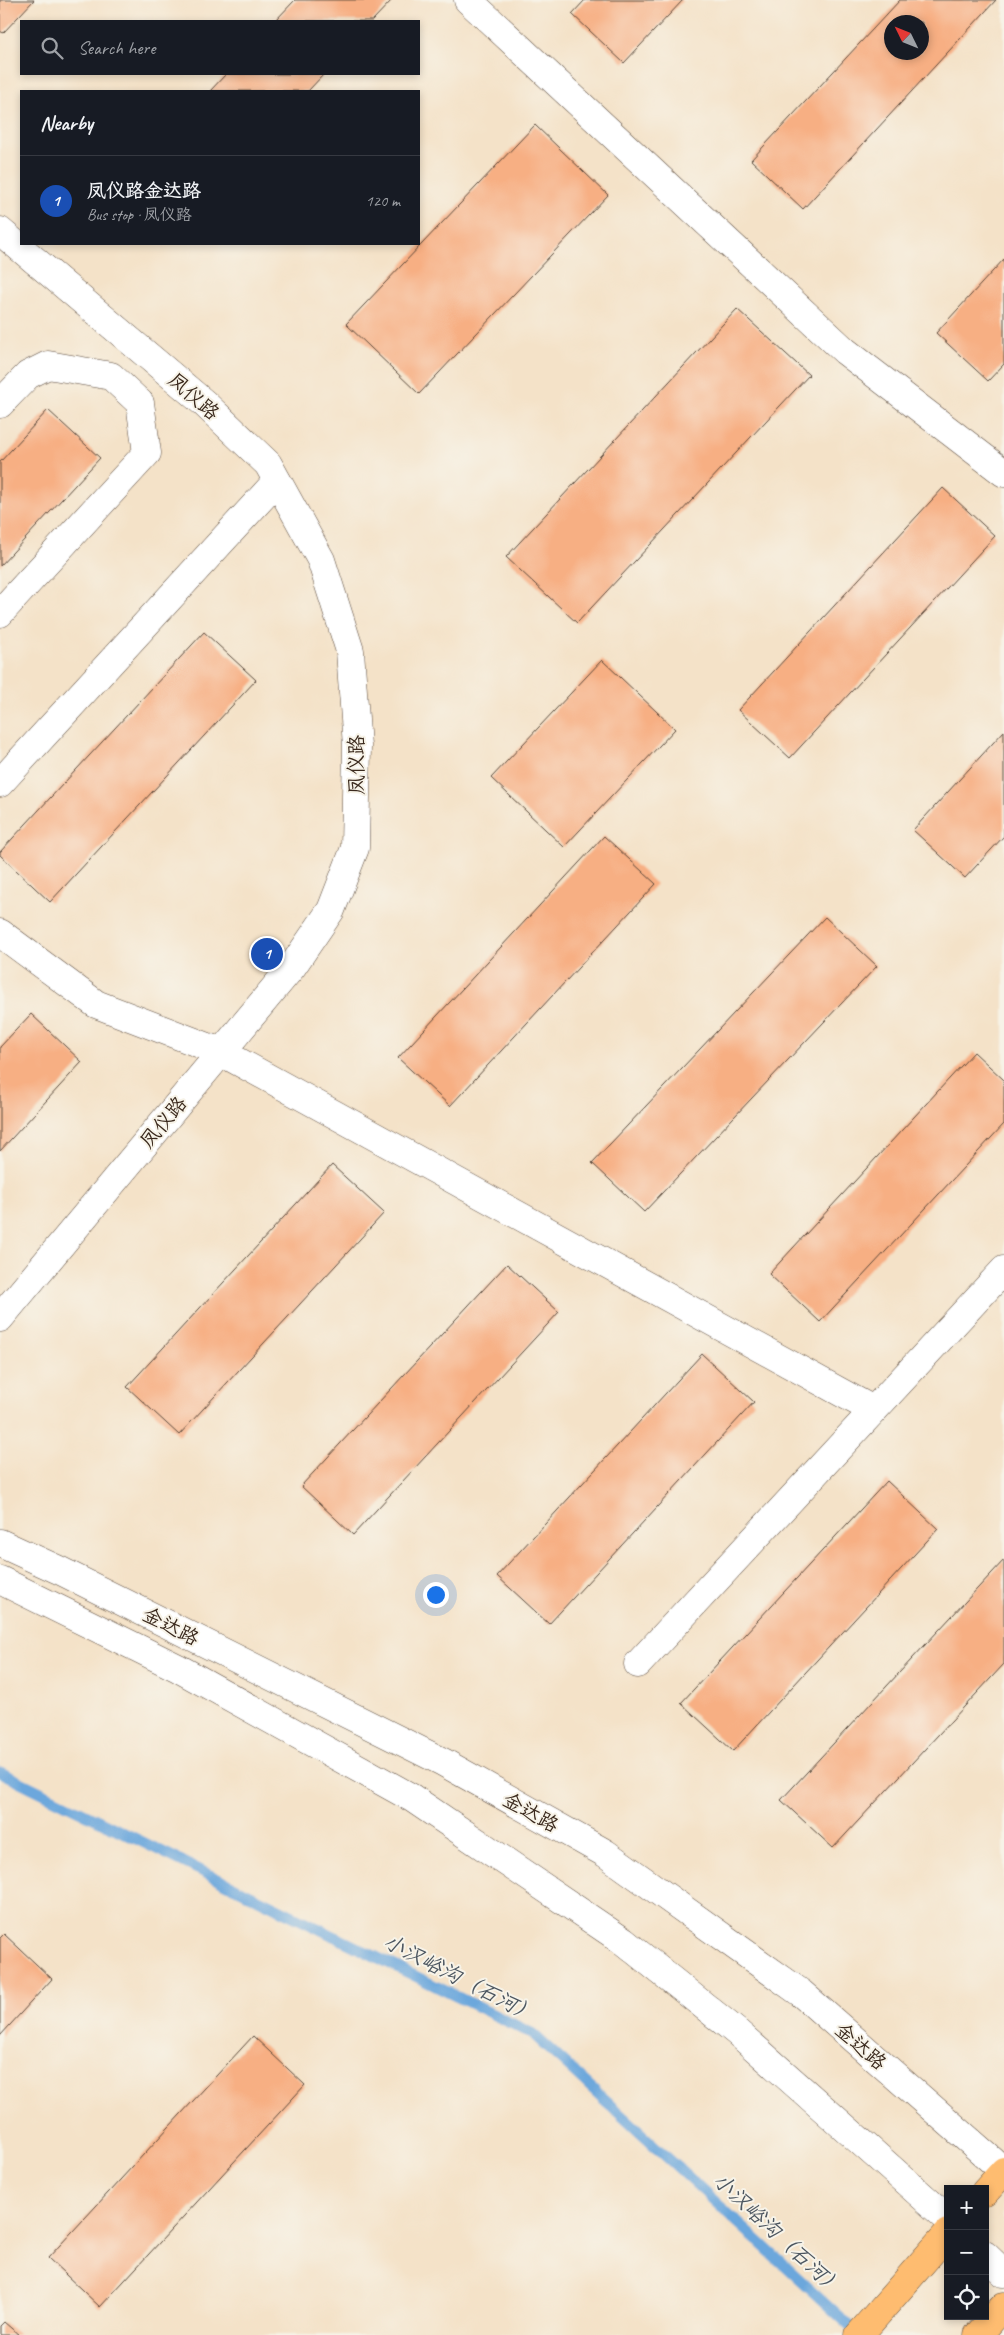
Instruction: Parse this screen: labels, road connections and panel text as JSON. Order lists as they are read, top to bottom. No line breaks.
{"streets":{"street":["凤仪路","金达路"]},"water":["小汉峪沟（石河）"],"north":"top left","page":{"search":"Search here","heading":"Nearby","list":[{"mark":"1","name":"凤仪路金达路","note":"Bus stop · 凤仪路","value":"120 m"}],"pins":"1","map_buttons":["+","−"]}}
